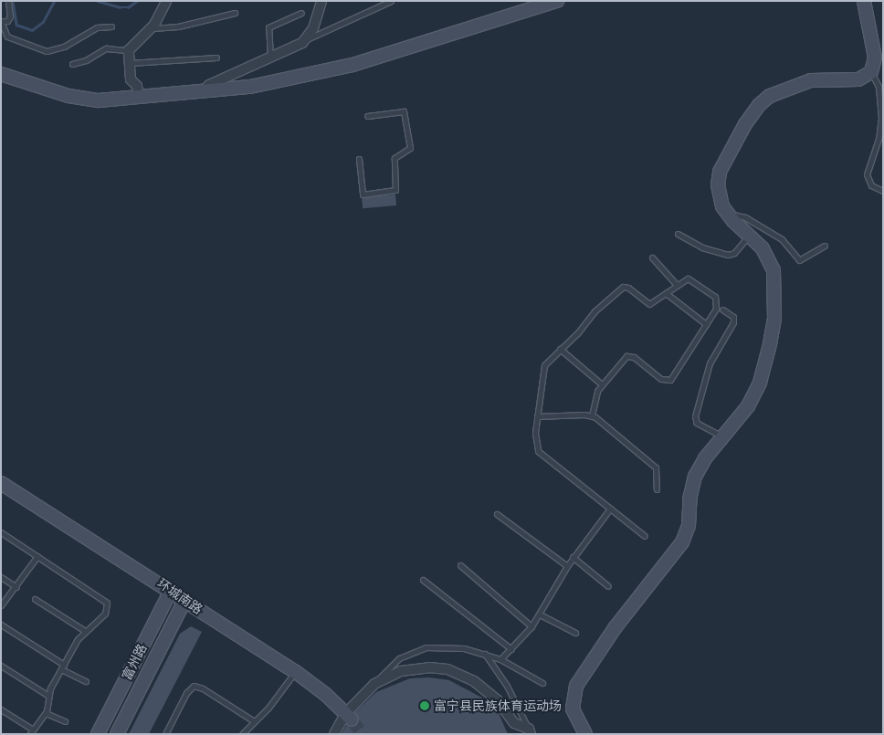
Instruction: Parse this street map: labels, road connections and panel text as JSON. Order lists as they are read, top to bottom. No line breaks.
{"streets":{"main road":["环城南路","富州路"]},"crossings":[["环城南路","富州路"]],"places":["富宁县民族体育运动场"]}
